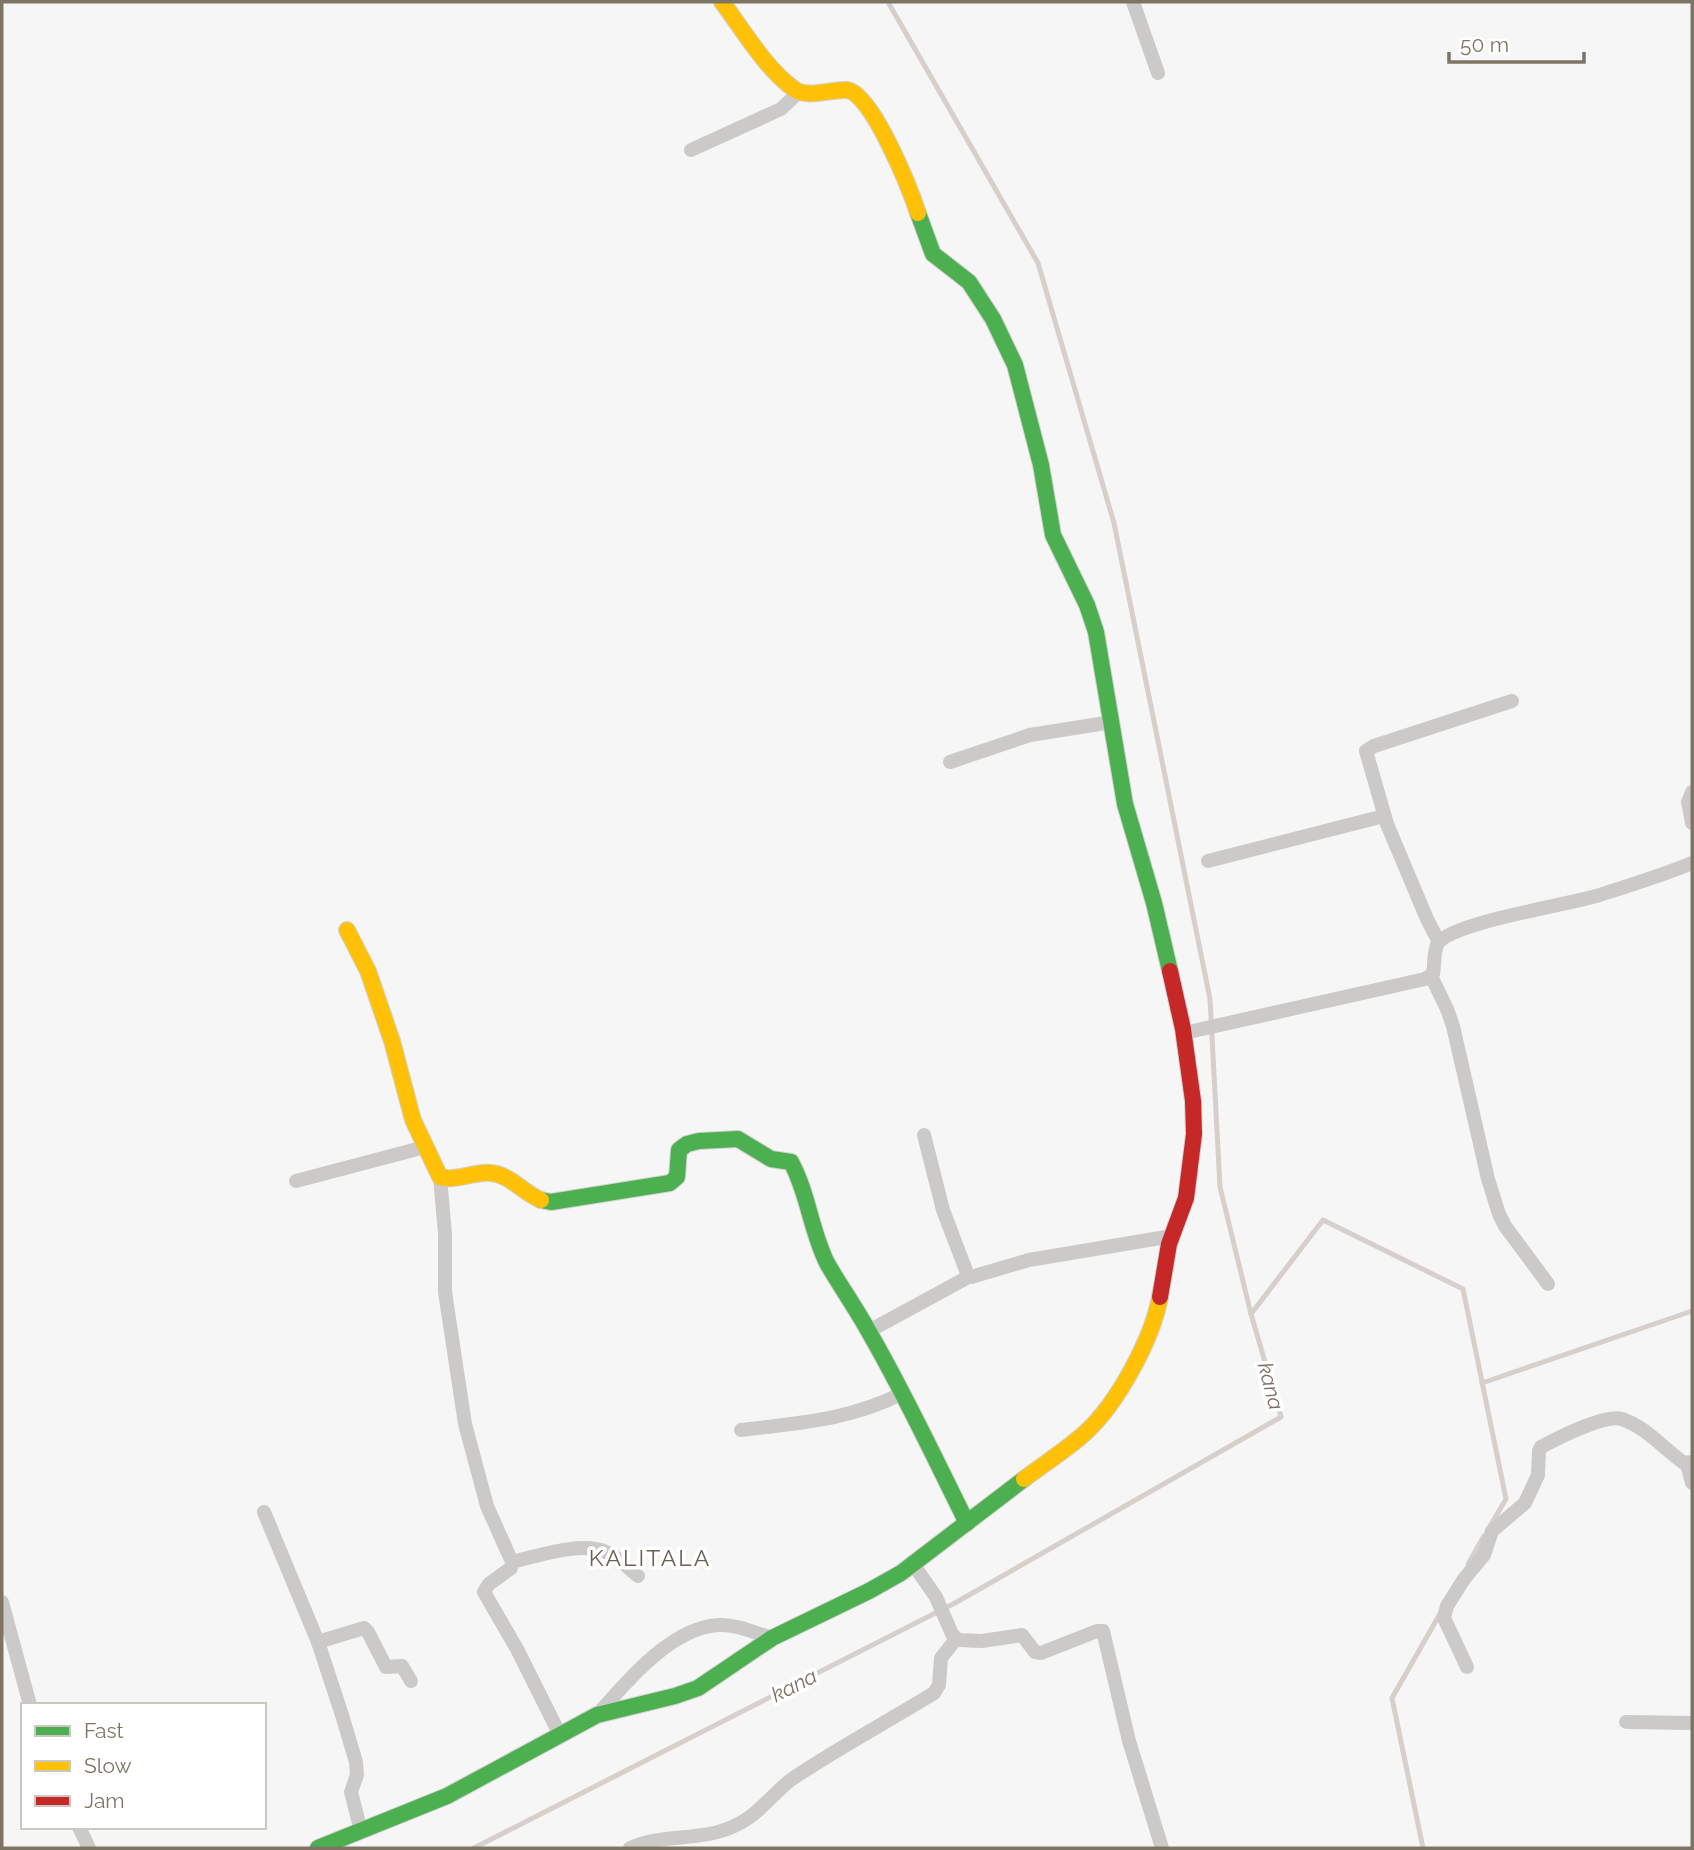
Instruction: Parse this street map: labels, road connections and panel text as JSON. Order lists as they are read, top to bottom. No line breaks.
{"districts":["KALITALA"],"water":["kana"],"legend":["Fast","Slow","Jam"],"scale_bar":"50 m"}
